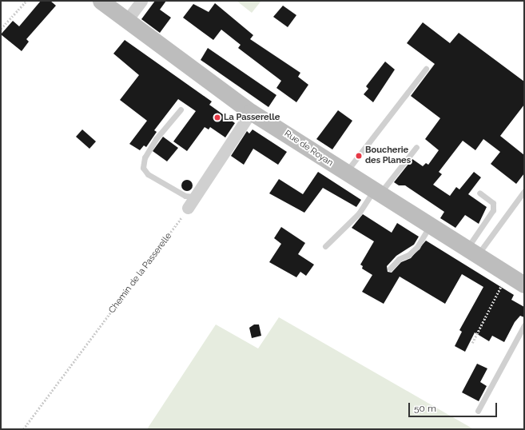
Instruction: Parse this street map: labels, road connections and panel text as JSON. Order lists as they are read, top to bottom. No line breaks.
{"streets":{"main road":["Rue de Royan"],"path":["Chemin de la Passerelle"]},"places":["La Passerelle","Boucherie des Planes"],"scale_bar":"50 m"}
